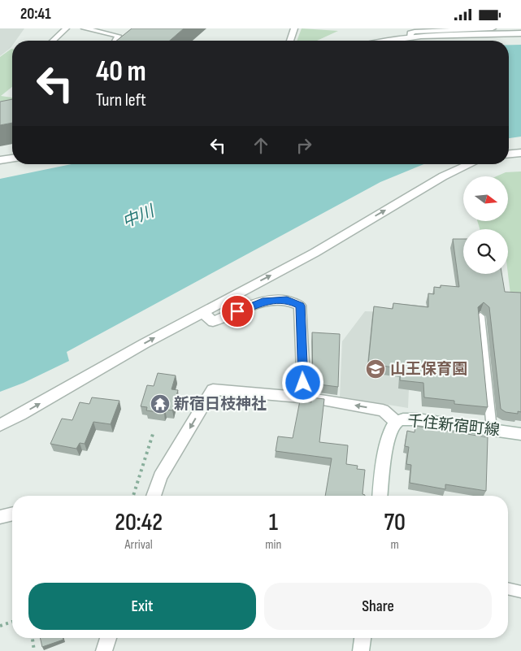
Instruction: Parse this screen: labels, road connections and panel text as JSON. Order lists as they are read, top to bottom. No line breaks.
{"streets":{"street":["千住新宿町線"]},"water":["中川"],"places":{"school or university":["山王保育園"],"temple":["新宿日枝神社"]},"north":"right","page":{"status":"20:41","turn":["40 m","Turn left"],"eta":["20:42","Arrival","1","min","70","m"],"buttons":["Exit","Share"]}}
